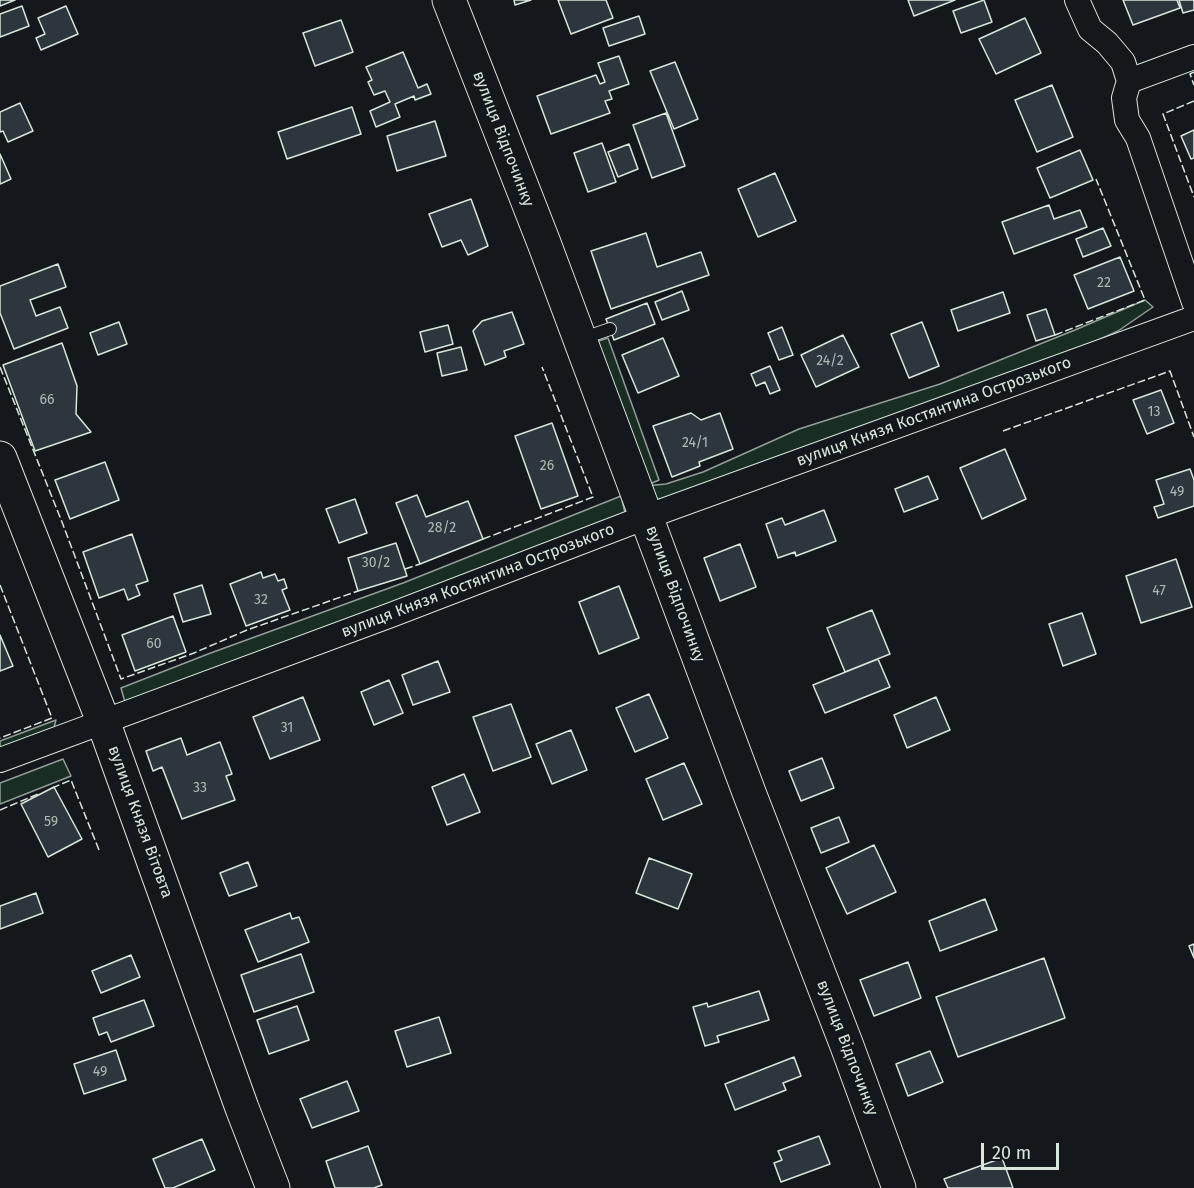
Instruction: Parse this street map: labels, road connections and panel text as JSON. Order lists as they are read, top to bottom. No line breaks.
{"streets":{"street":["вулиця Відпочинку","вулиця Князя Костянтина Острозького","вулиця Князя Вітовта"]},"crossings":[["вулиця Відпочинку","вулиця Князя Костянтина Острозького"],["вулиця Князя Костянтина Острозького","вулиця Князя Вітовта"]],"house_numbers":["22","24/2","66","13","24/1","26","49","28/2","30/2","47","32","60","31","33","59","49"],"scale_bar":"20 m"}
